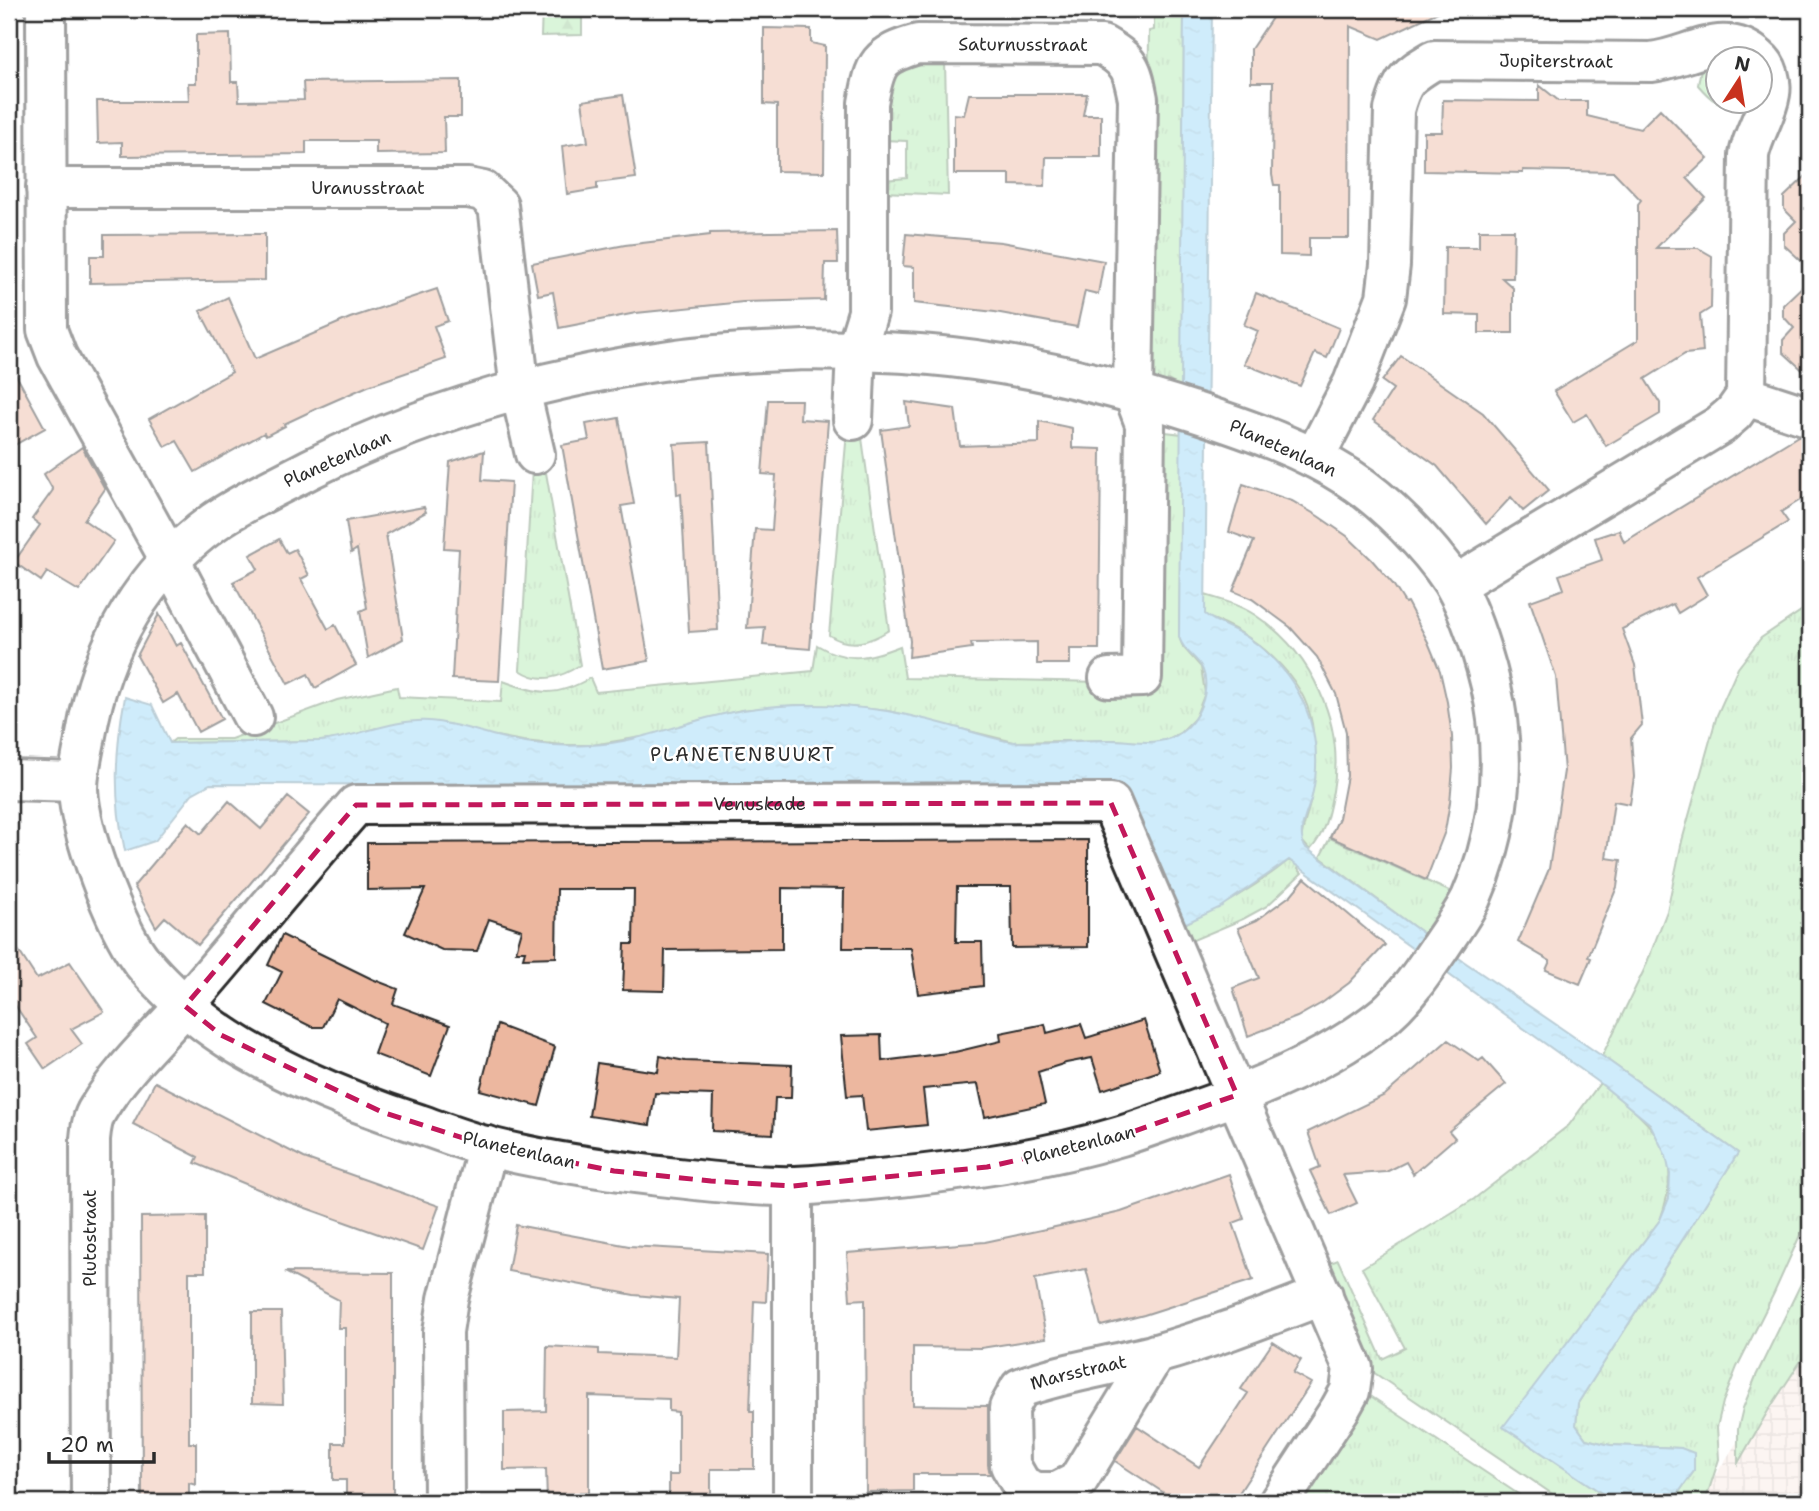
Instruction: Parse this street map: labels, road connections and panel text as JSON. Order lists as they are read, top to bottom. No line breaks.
{"streets":{"street":["Saturnusstraat","Jupiterstraat","Uranusstraat","Planetenlaan","Venuskade","Plutostraat"]},"crossings":[["Saturnusstraat","Planetenlaan"],["Jupiterstraat","Planetenlaan"],["Uranusstraat","Planetenlaan"],["Planetenlaan","Venuskade"],["Planetenlaan","Plutostraat"],["Venuskade","Plutostraat"]],"districts":["PLANETENBUURT"],"scale_bar":"20 m","north":"top"}
